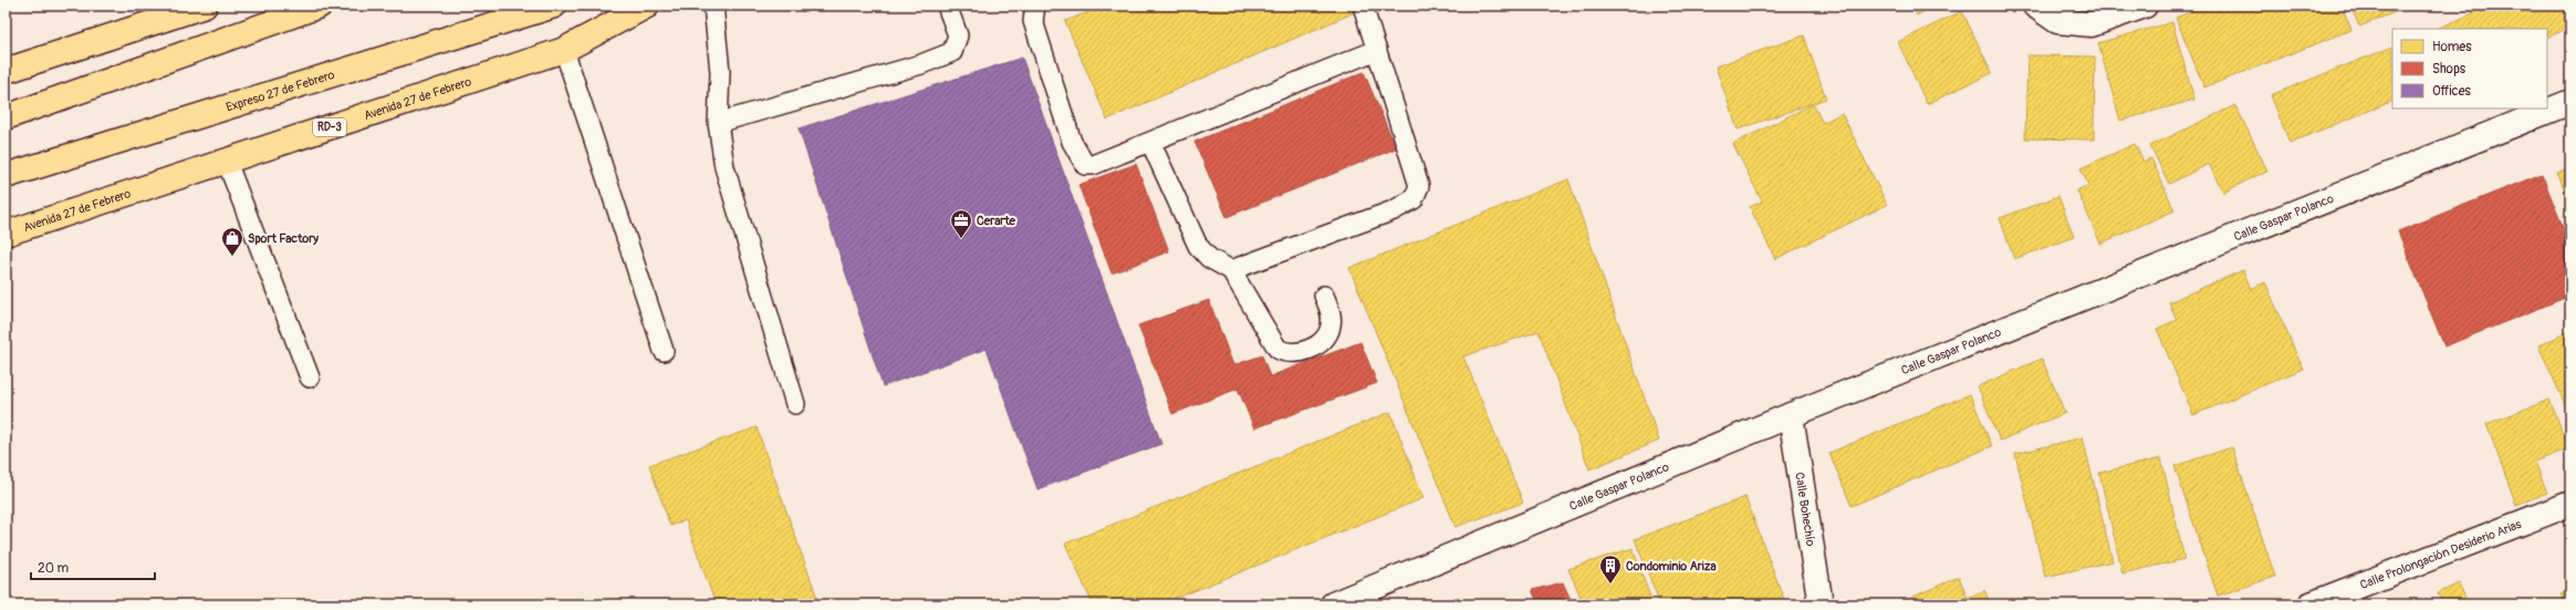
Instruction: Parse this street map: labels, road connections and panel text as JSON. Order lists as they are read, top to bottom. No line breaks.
{"streets":{"main road":["Expreso 27 de Febrero","Avenida 27 de Febrero","RD-3"],"street":["Calle Gaspar Polanco","Calle Bohechío","Calle Prolongación Desiderio Arias"]},"crossings":[["Calle Gaspar Polanco","Calle Bohechío"]],"places":{"office":["Cerarte"],"shop":["Sport Factory"],"building":["Condominio Ariza"]},"legend":["Homes","Shops","Offices"],"scale_bar":"20 m"}
